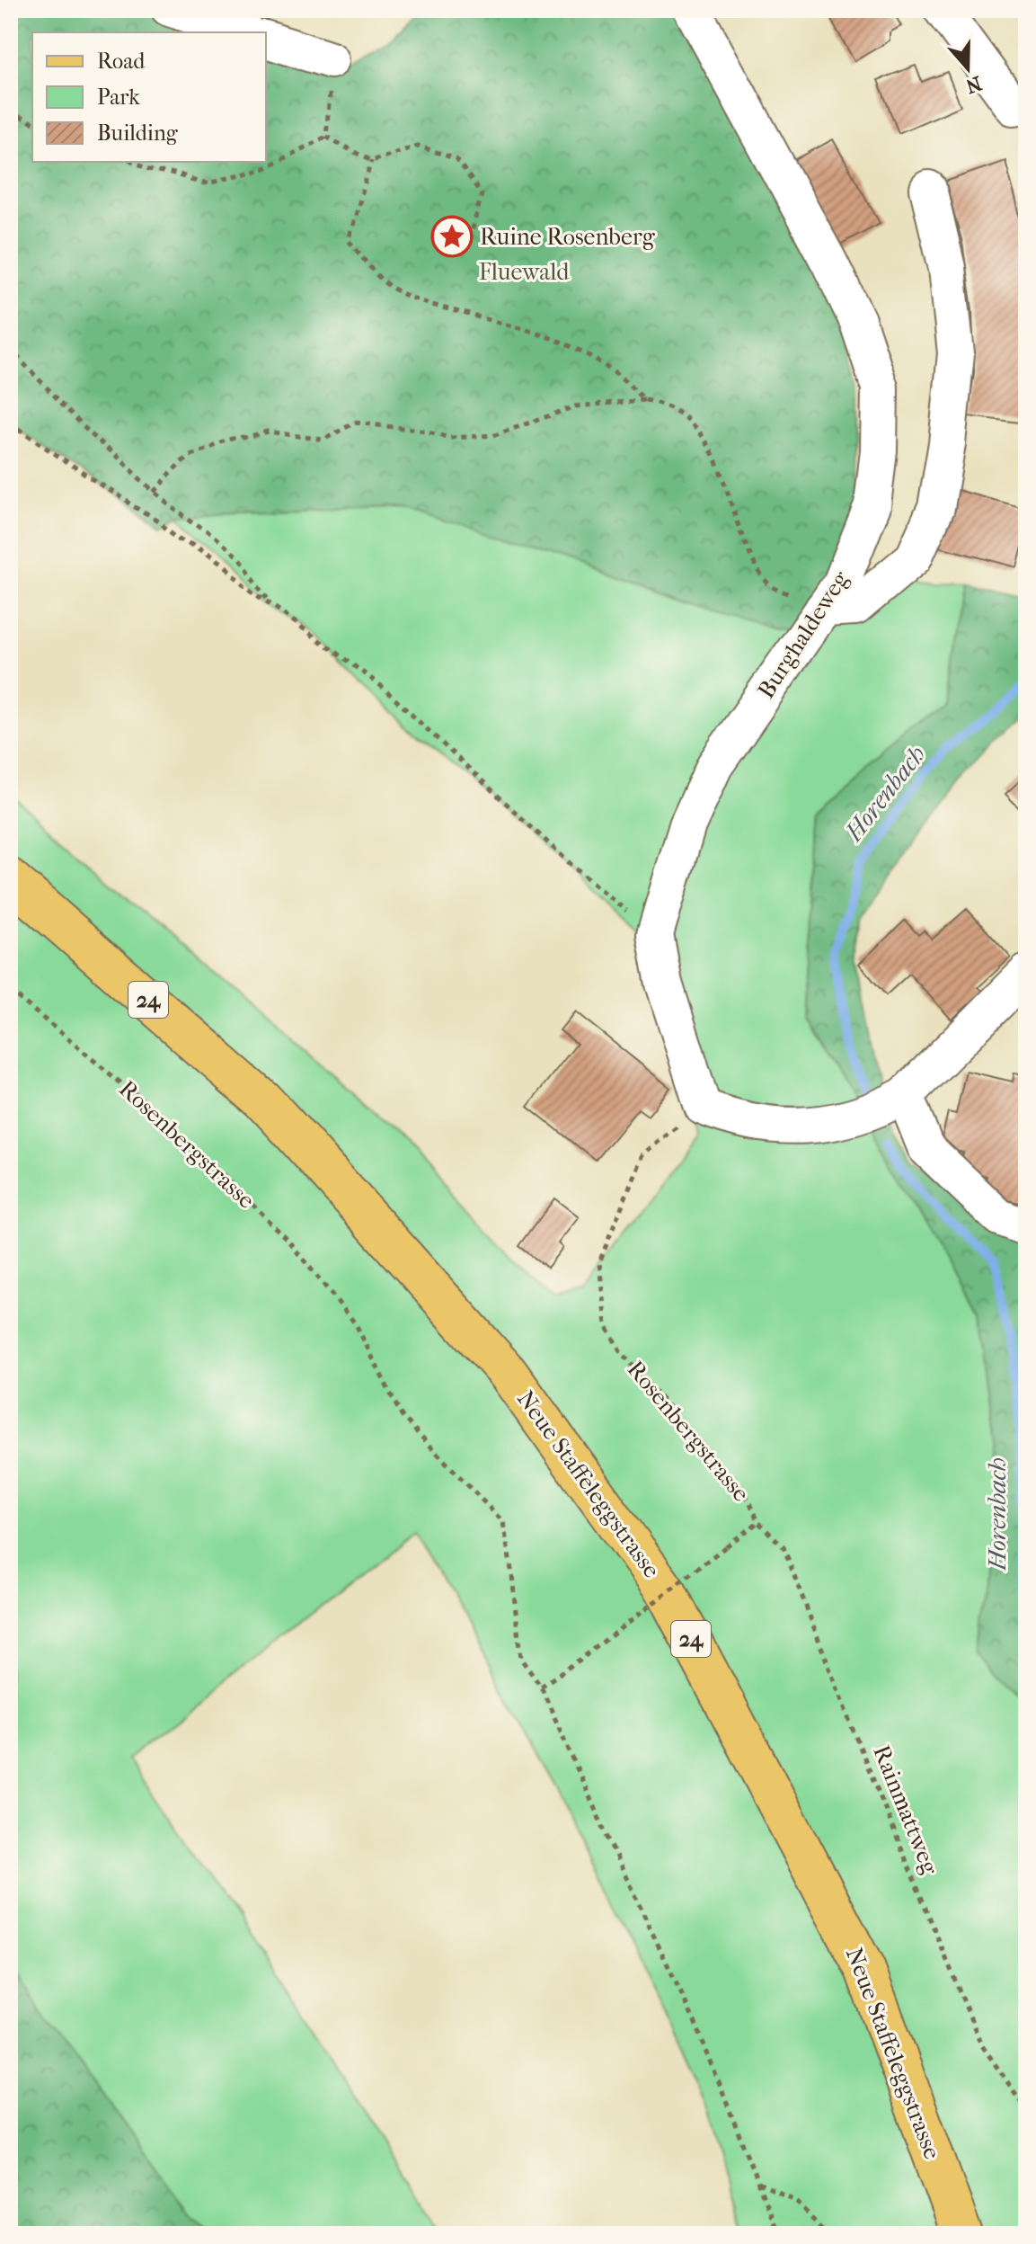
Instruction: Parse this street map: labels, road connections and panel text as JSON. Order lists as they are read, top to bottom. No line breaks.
{"streets":{"main road":["24","Neue Staffeleggstrasse"],"street":["Burghaldeweg"],"path":["Rosenbergstrasse","Rainmattweg"]},"crossings":[["Burghaldeweg","Rosenbergstrasse"],["Rosenbergstrasse","Rainmattweg"]],"water":["Horenbach"],"parks":["Fluewald"],"places":{"place":["Ruine Rosenberg"]},"legend":["Road","Park","Building"],"north":"bottom"}
